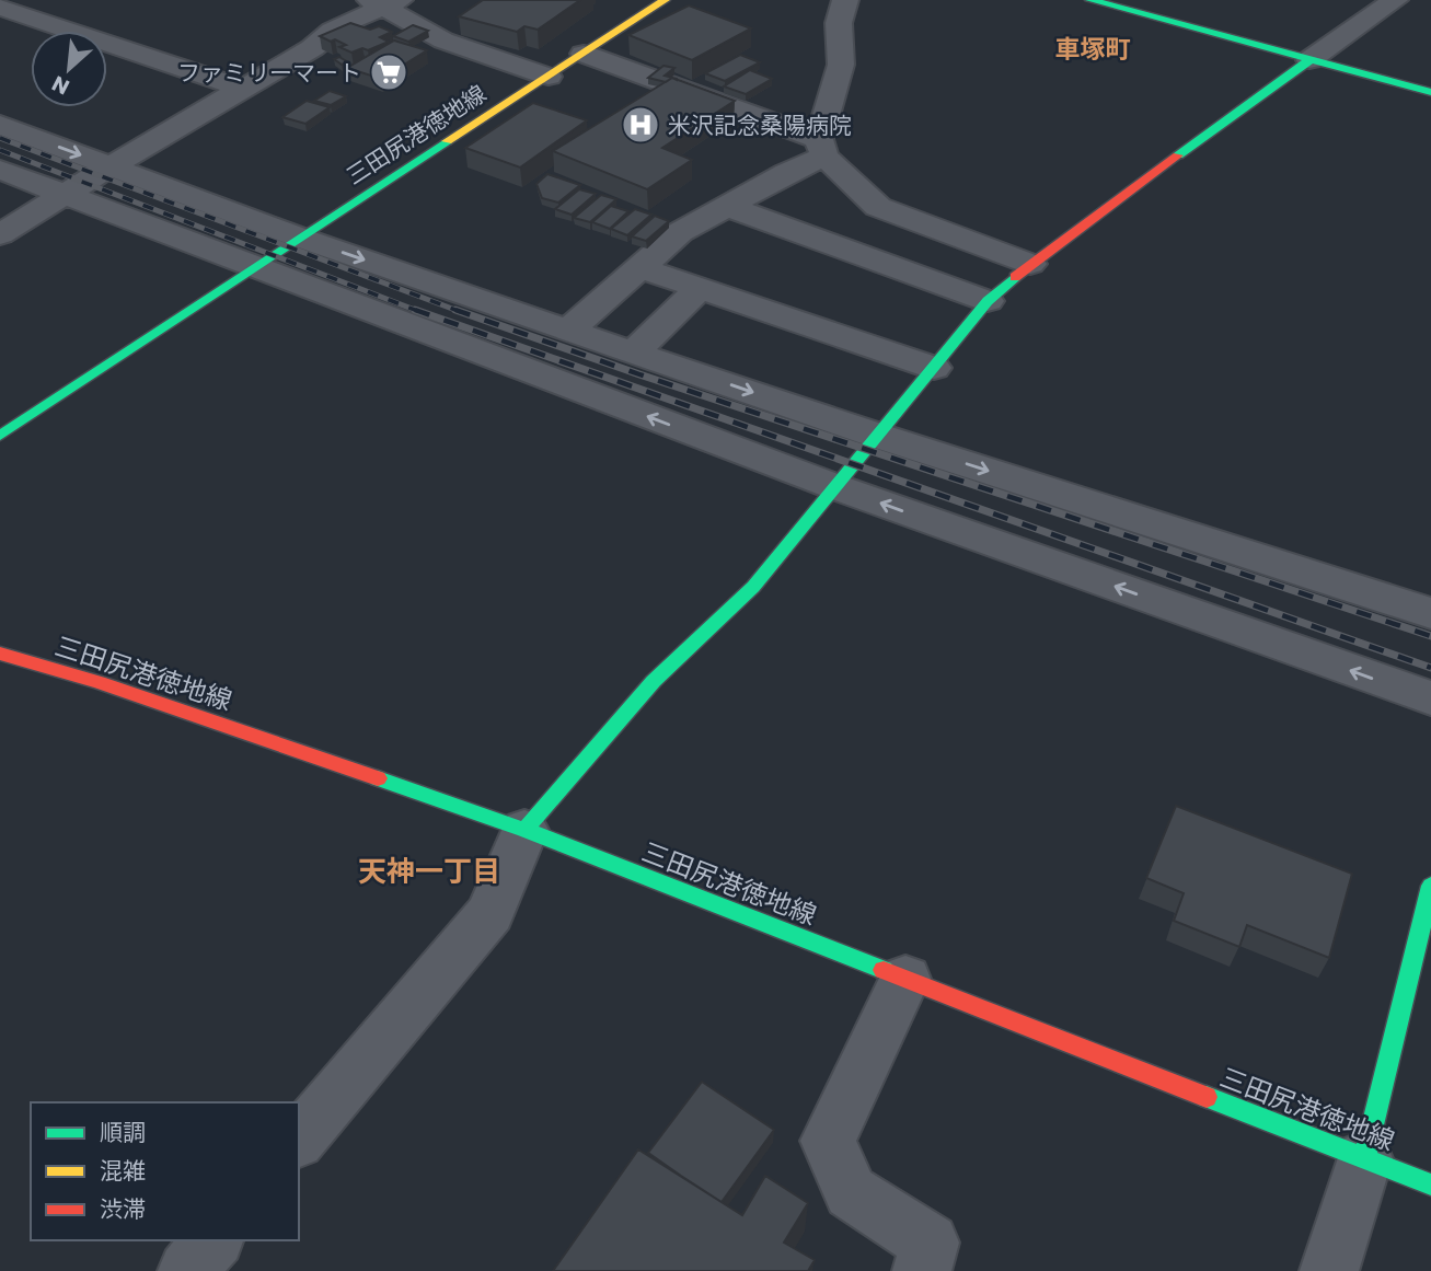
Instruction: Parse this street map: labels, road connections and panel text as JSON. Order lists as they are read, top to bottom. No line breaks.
{"streets":{"main road":["三田尻港徳地線"]},"districts":["車塚町","天神一丁目"],"places":{"supermarket":["ファミリーマート"],"hospital":["米沢記念桑陽病院"]},"legend":["順調","混雑","渋滞"],"north":"bottom left"}
